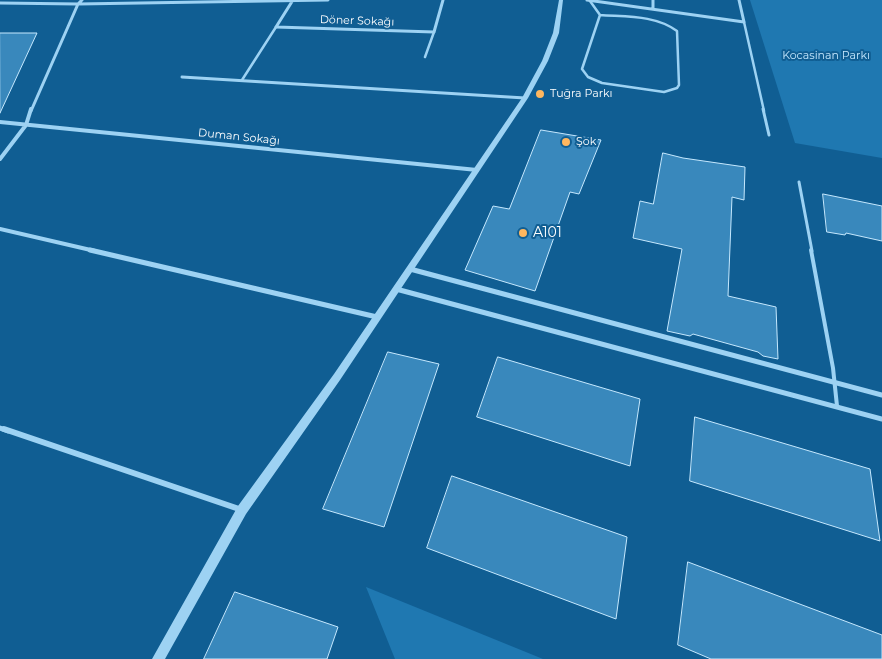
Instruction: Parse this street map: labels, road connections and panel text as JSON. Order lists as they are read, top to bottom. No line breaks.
{"streets":{"street":["Döner Sokağı","Duman Sokağı"]},"parks":["Kocasinan Parkı"],"places":["Tuğra Parkı","Şok","A101"]}
